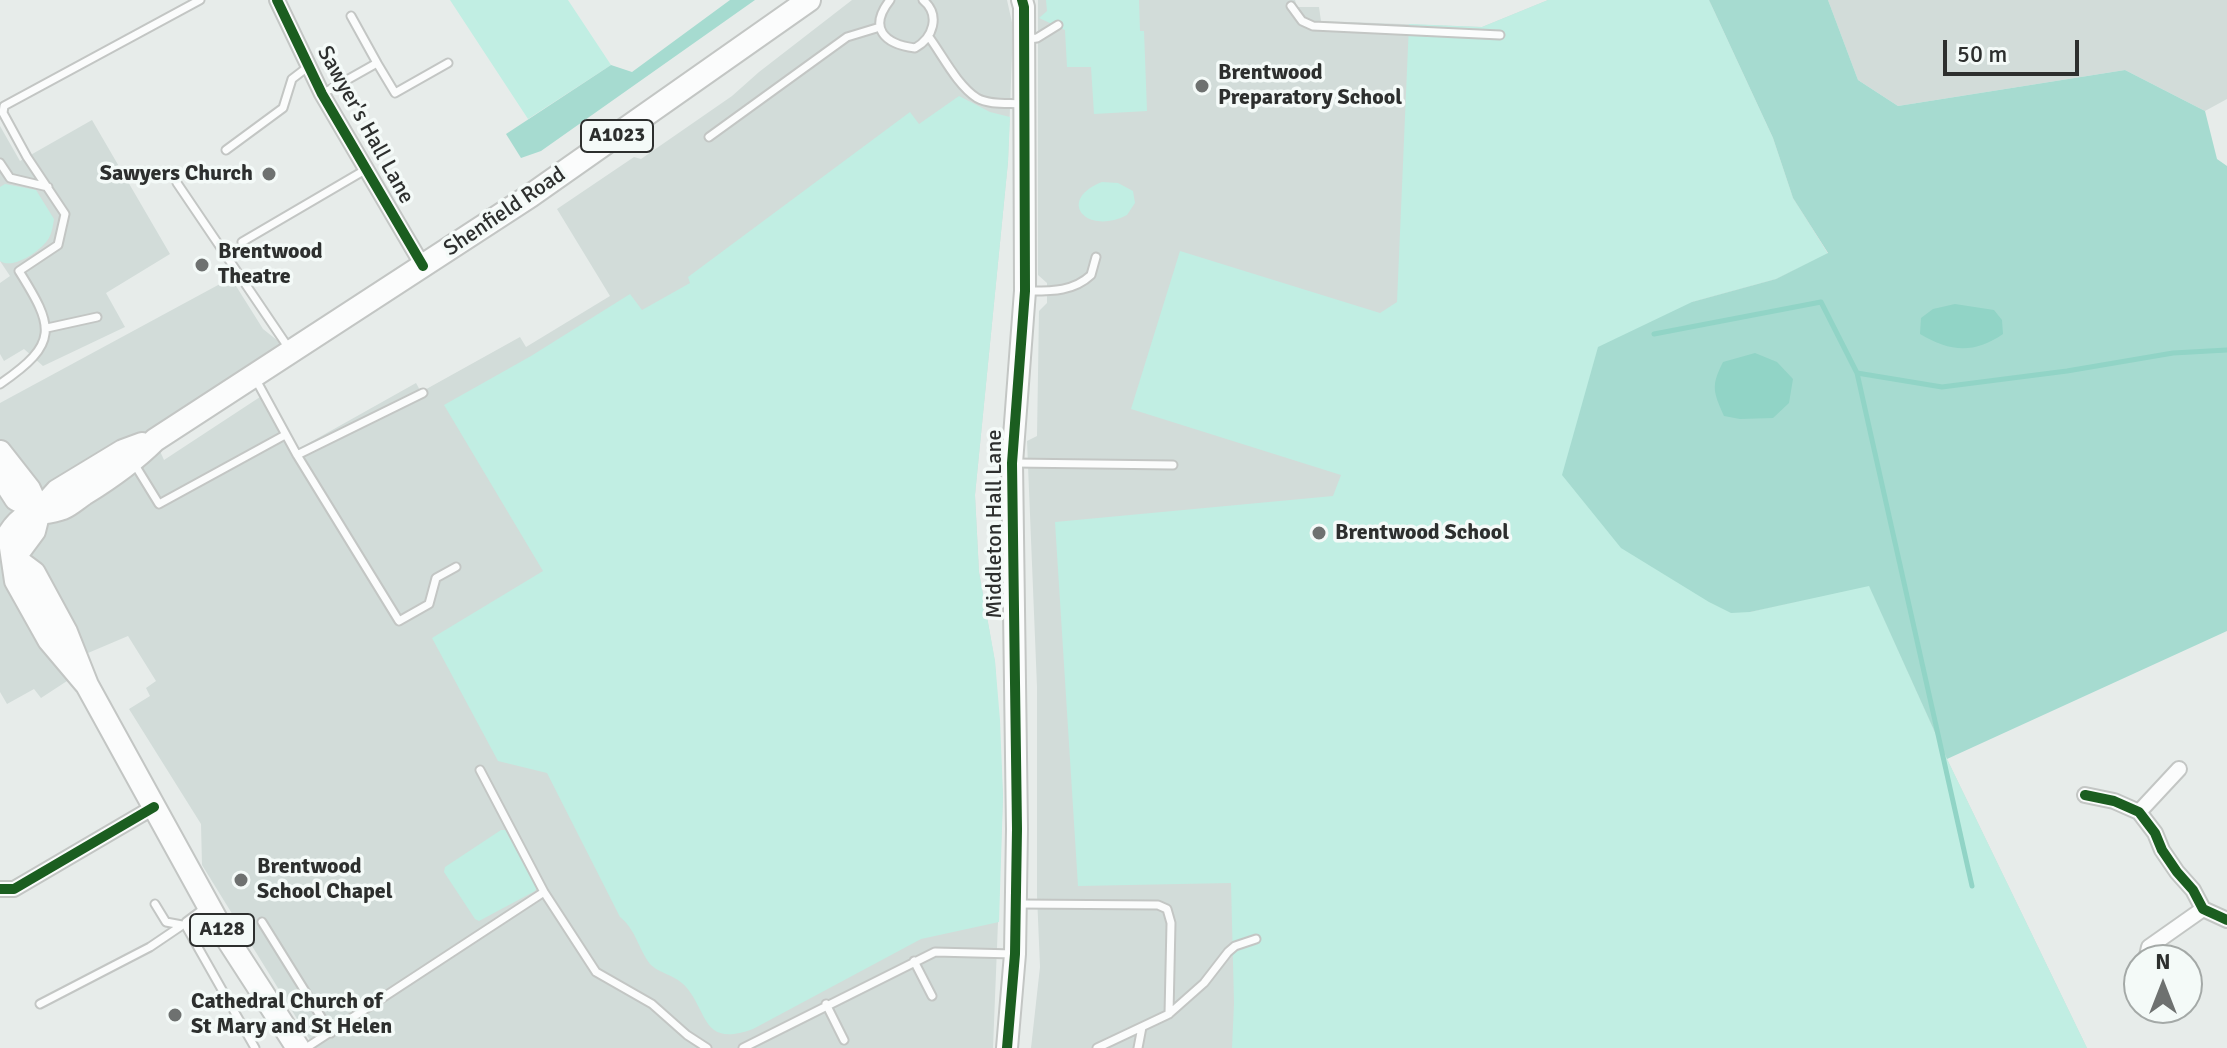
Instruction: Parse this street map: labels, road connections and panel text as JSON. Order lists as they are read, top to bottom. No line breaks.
{"streets":{"main road":["A1023","Shenfield Road","A128"],"street":["Sawyer's Hall Lane","Middleton Hall Lane"]},"crossings":[["Sawyer's Hall Lane","Shenfield Road"]],"places":["Brentwood Preparatory School","Sawyers Church","Brentwood Theatre","Brentwood School","Brentwood School Chapel","Cathedral Church of St Mary and St Helen"],"scale_bar":"50 m","north":"top"}
